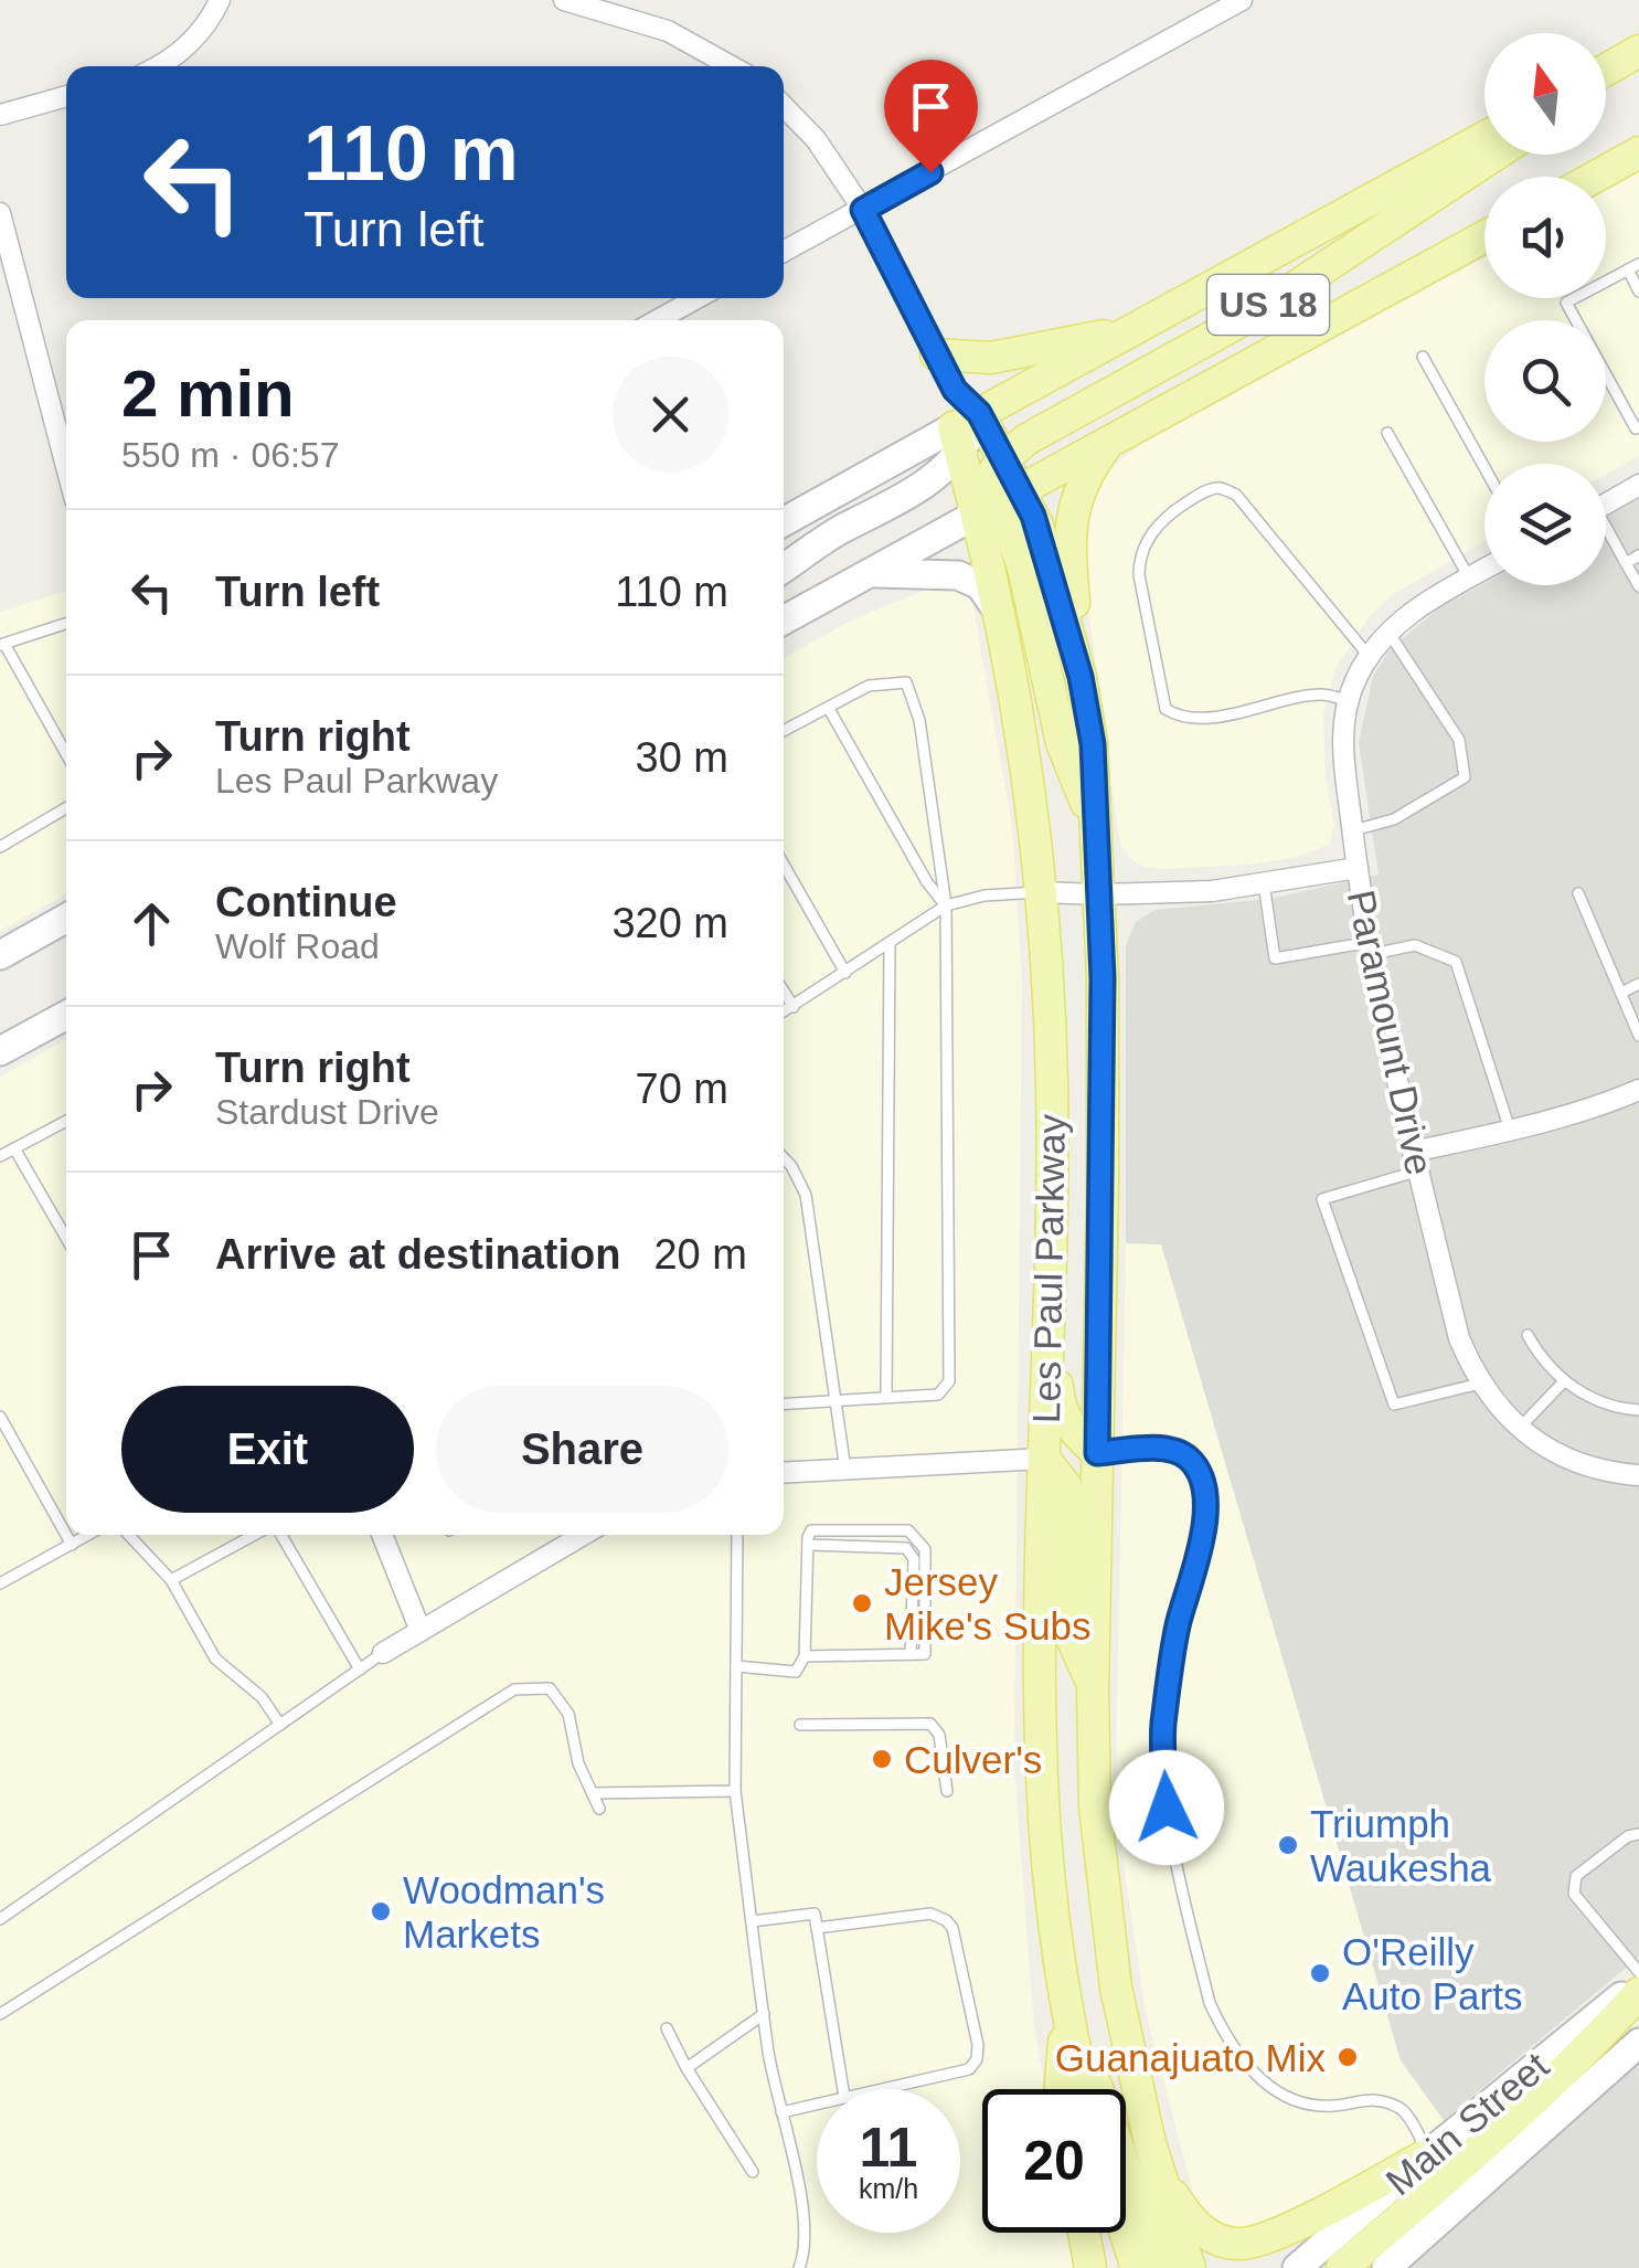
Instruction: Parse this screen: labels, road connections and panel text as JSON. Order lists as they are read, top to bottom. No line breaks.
{"streets":{"main road":["US 18","Les Paul Parkway","Main Street"],"street":["Paramount Drive"]},"crossings":[["US 18","Les Paul Parkway"]],"places":["Jersey Mike's Subs","Culver's","Triumph Waukesha","Woodman's Markets","O'Reilly Auto Parts","Guanajuato Mix"],"north":"top","page":{"turn":["110 m","Turn left"],"heading":["2 min","550 m · 06:57"],"list":[{"name":"Turn left","value":"110 m"},{"name":"Turn right","note":"Les Paul Parkway","value":"30 m"},{"name":"Continue","note":"Wolf Road","value":"320 m"},{"name":"Turn right","note":"Stardust Drive","value":"70 m"},{"name":"Arrive at destination","value":"20 m"}],"buttons":["Exit","Share"],"speed":"11 km/h","limit":"20"}}
